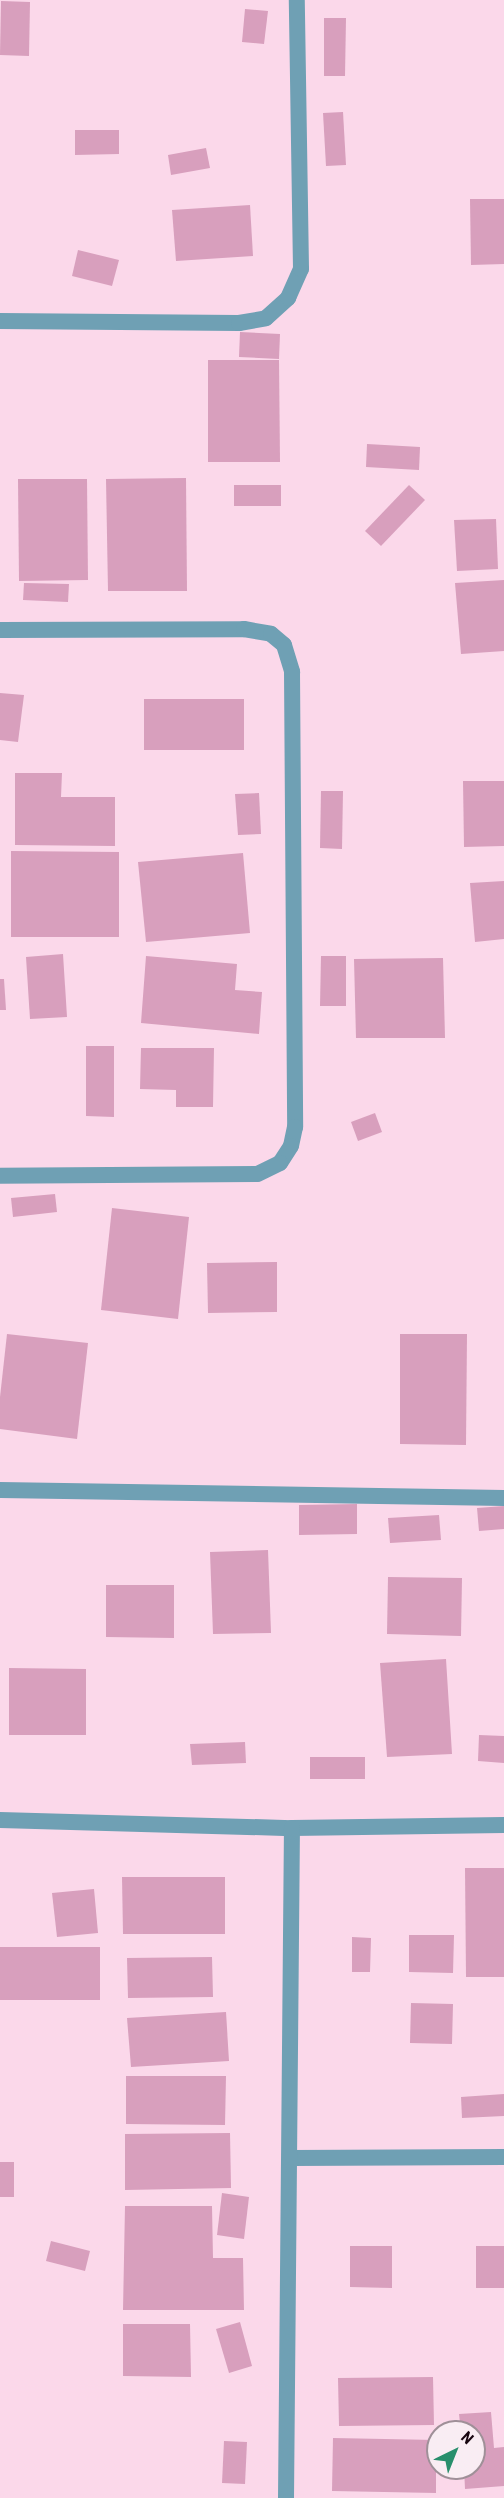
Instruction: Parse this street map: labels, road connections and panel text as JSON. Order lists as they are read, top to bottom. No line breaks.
{"north":"top right"}
